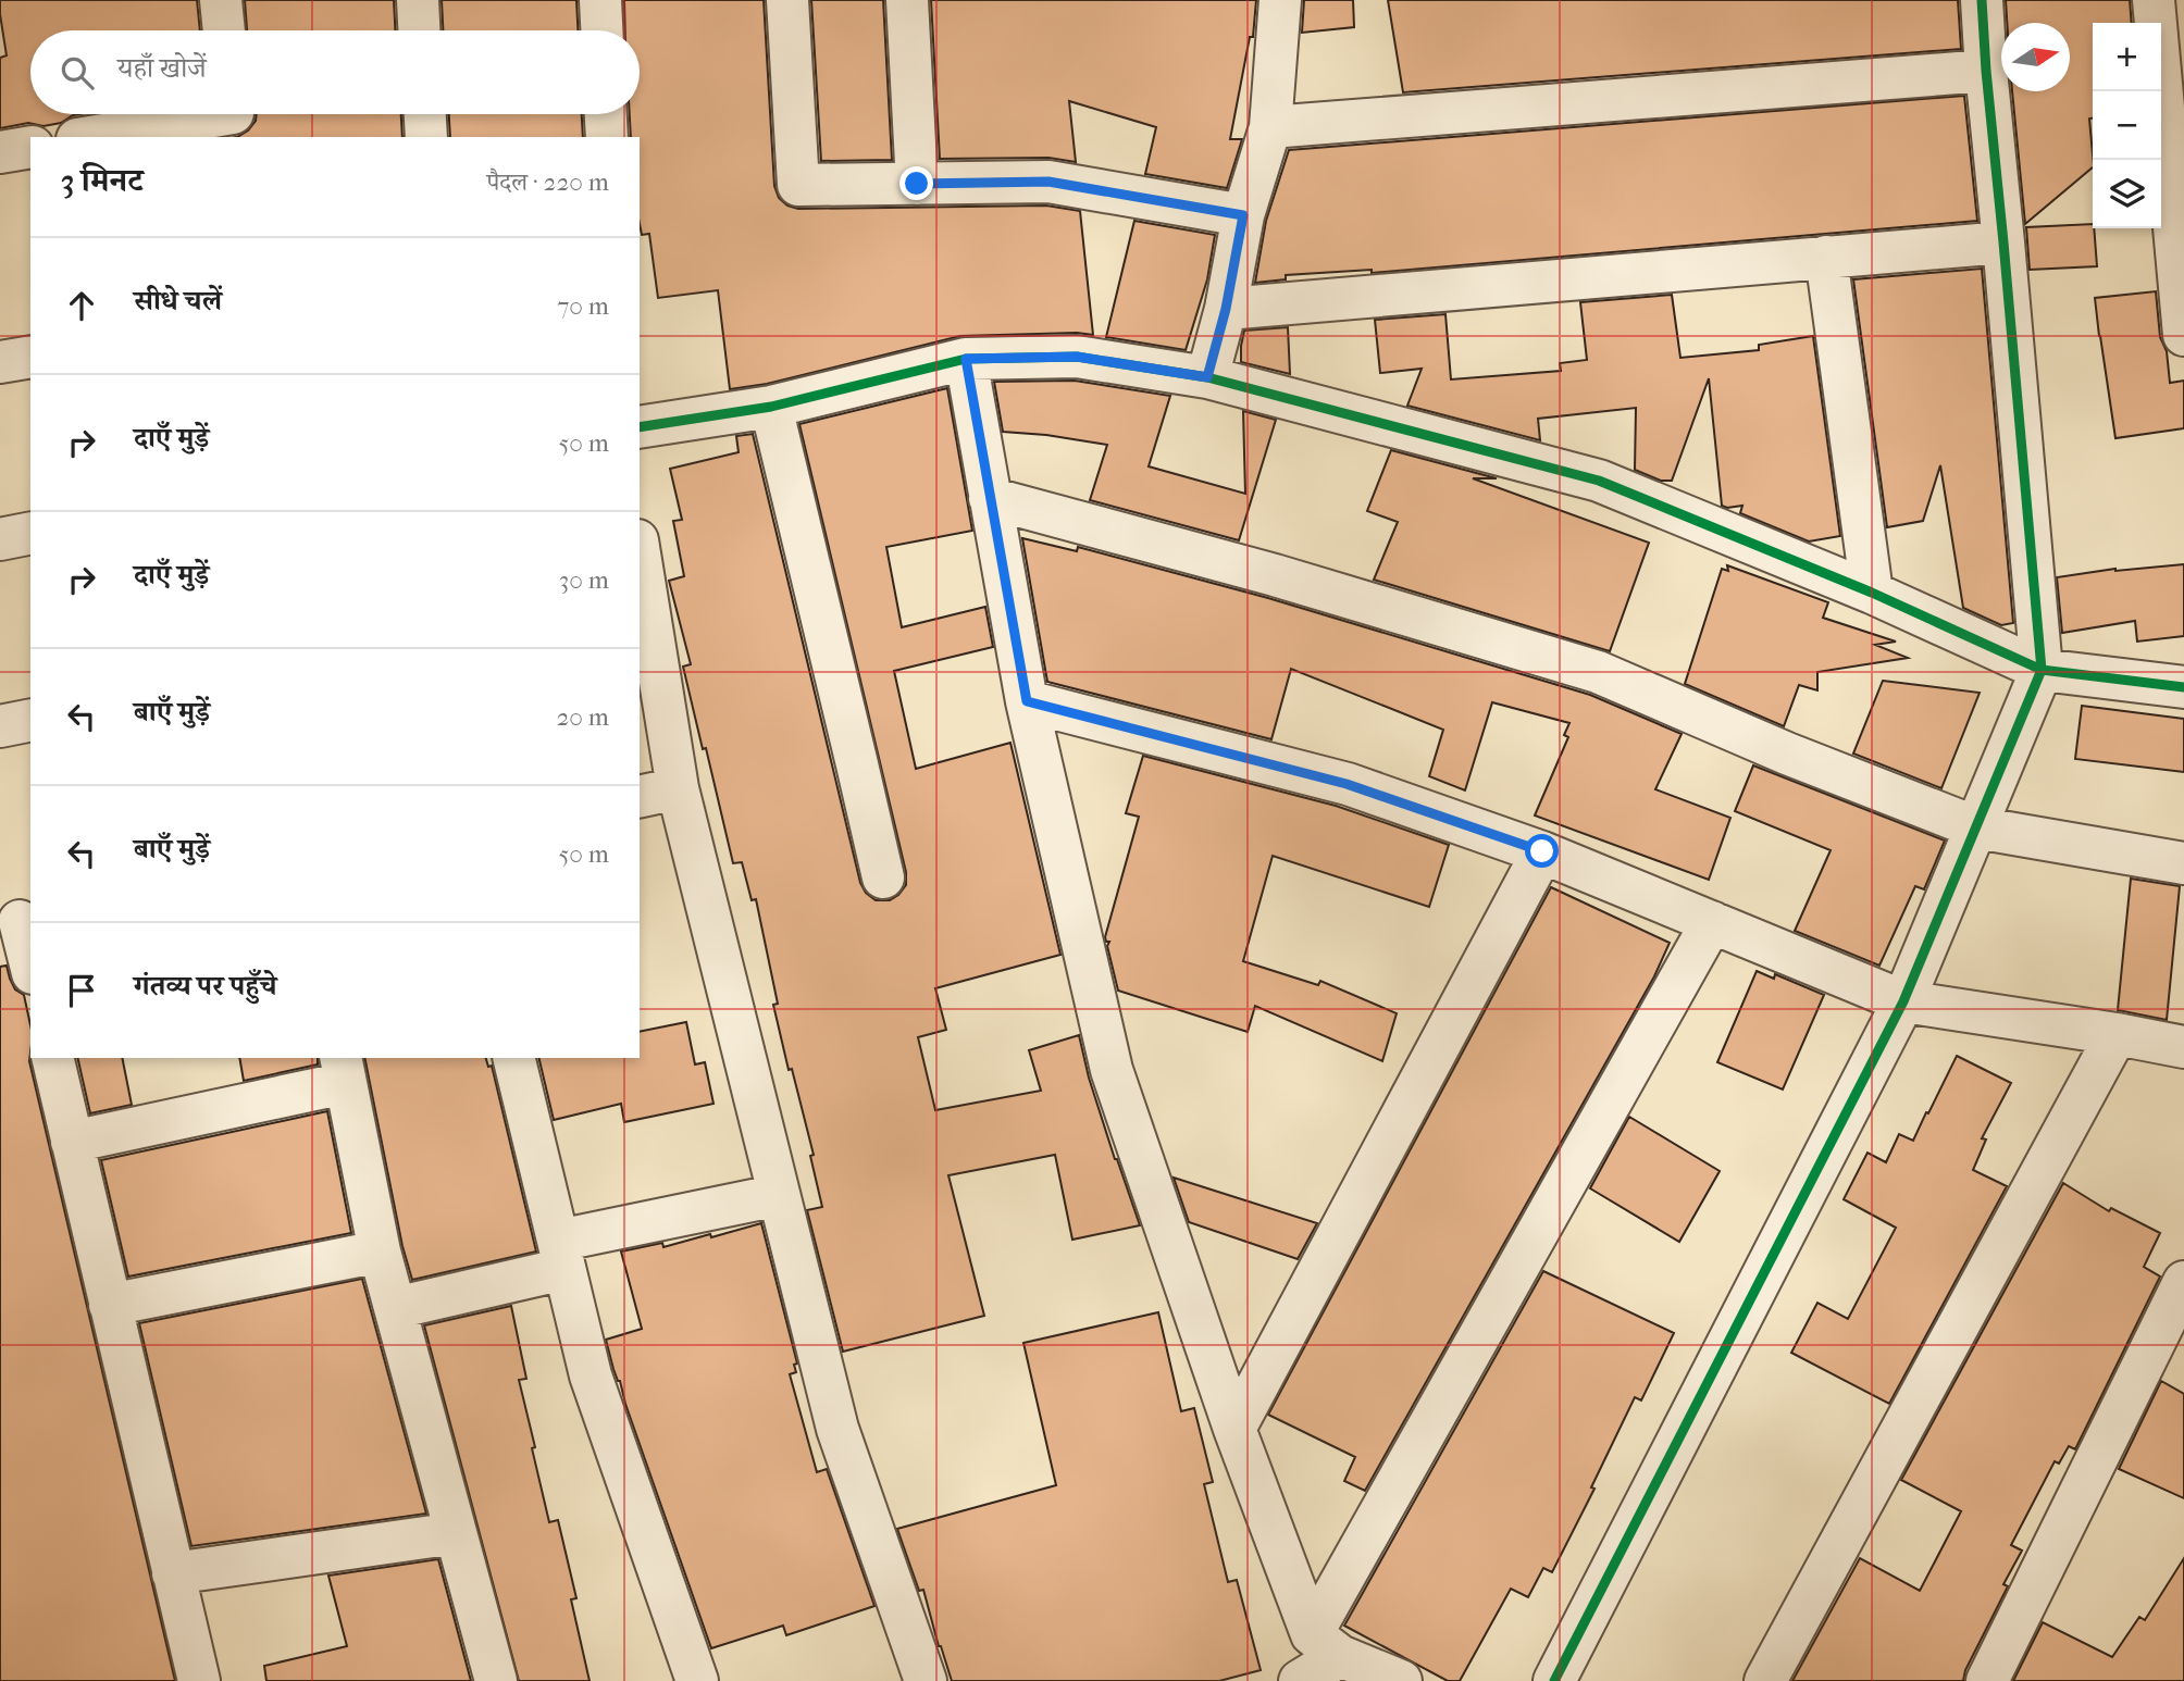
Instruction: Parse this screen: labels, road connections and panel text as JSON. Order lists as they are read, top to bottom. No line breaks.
{"north":"right","page":{"map_buttons":["+","−"],"search":"यहाँ खोजें","heading":["3 मिनट","पैदल · 220 m"],"list":[["सीधे चलें","70 m"],["दाएँ मुड़ें","50 m"],["दाएँ मुड़ें","30 m"],["बाएँ मुड़ें","20 m"],["बाएँ मुड़ें","50 m"],"गंतव्य पर पहुँचे"]}}
